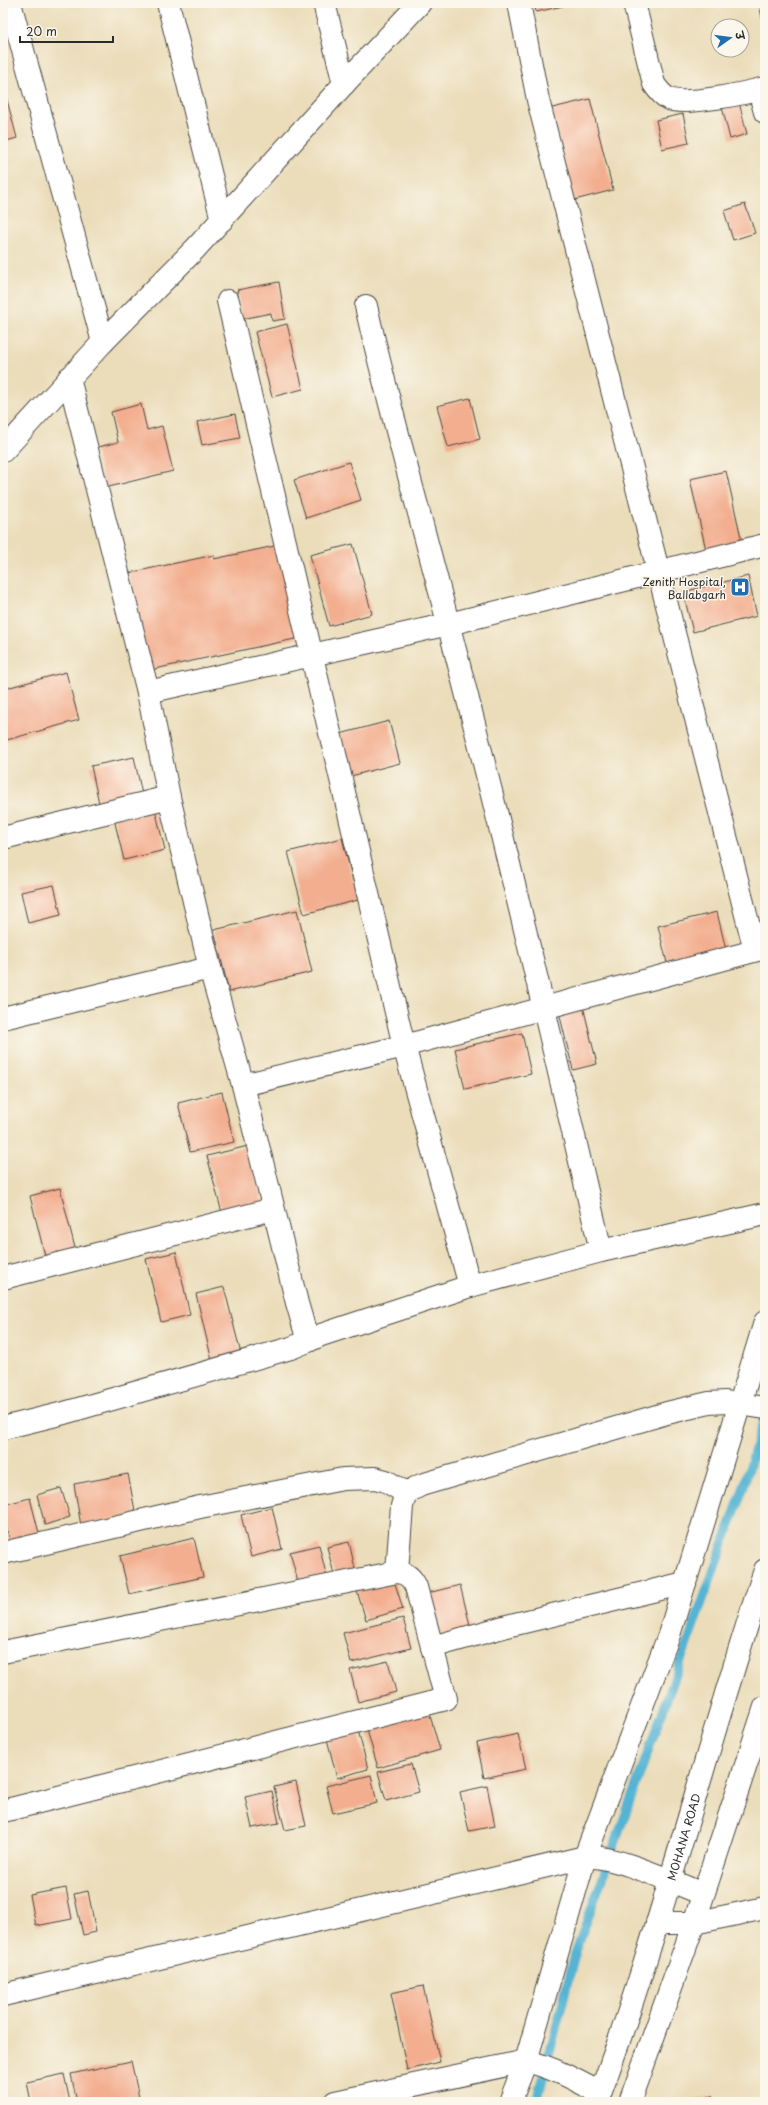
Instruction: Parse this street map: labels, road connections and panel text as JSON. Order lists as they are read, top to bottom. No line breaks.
{"streets":{"street":["MOHANA ROAD"]},"places":{"hospital":["Zenith Hospital, Ballabgarh"]},"scale_bar":"20 m","north":"right"}
